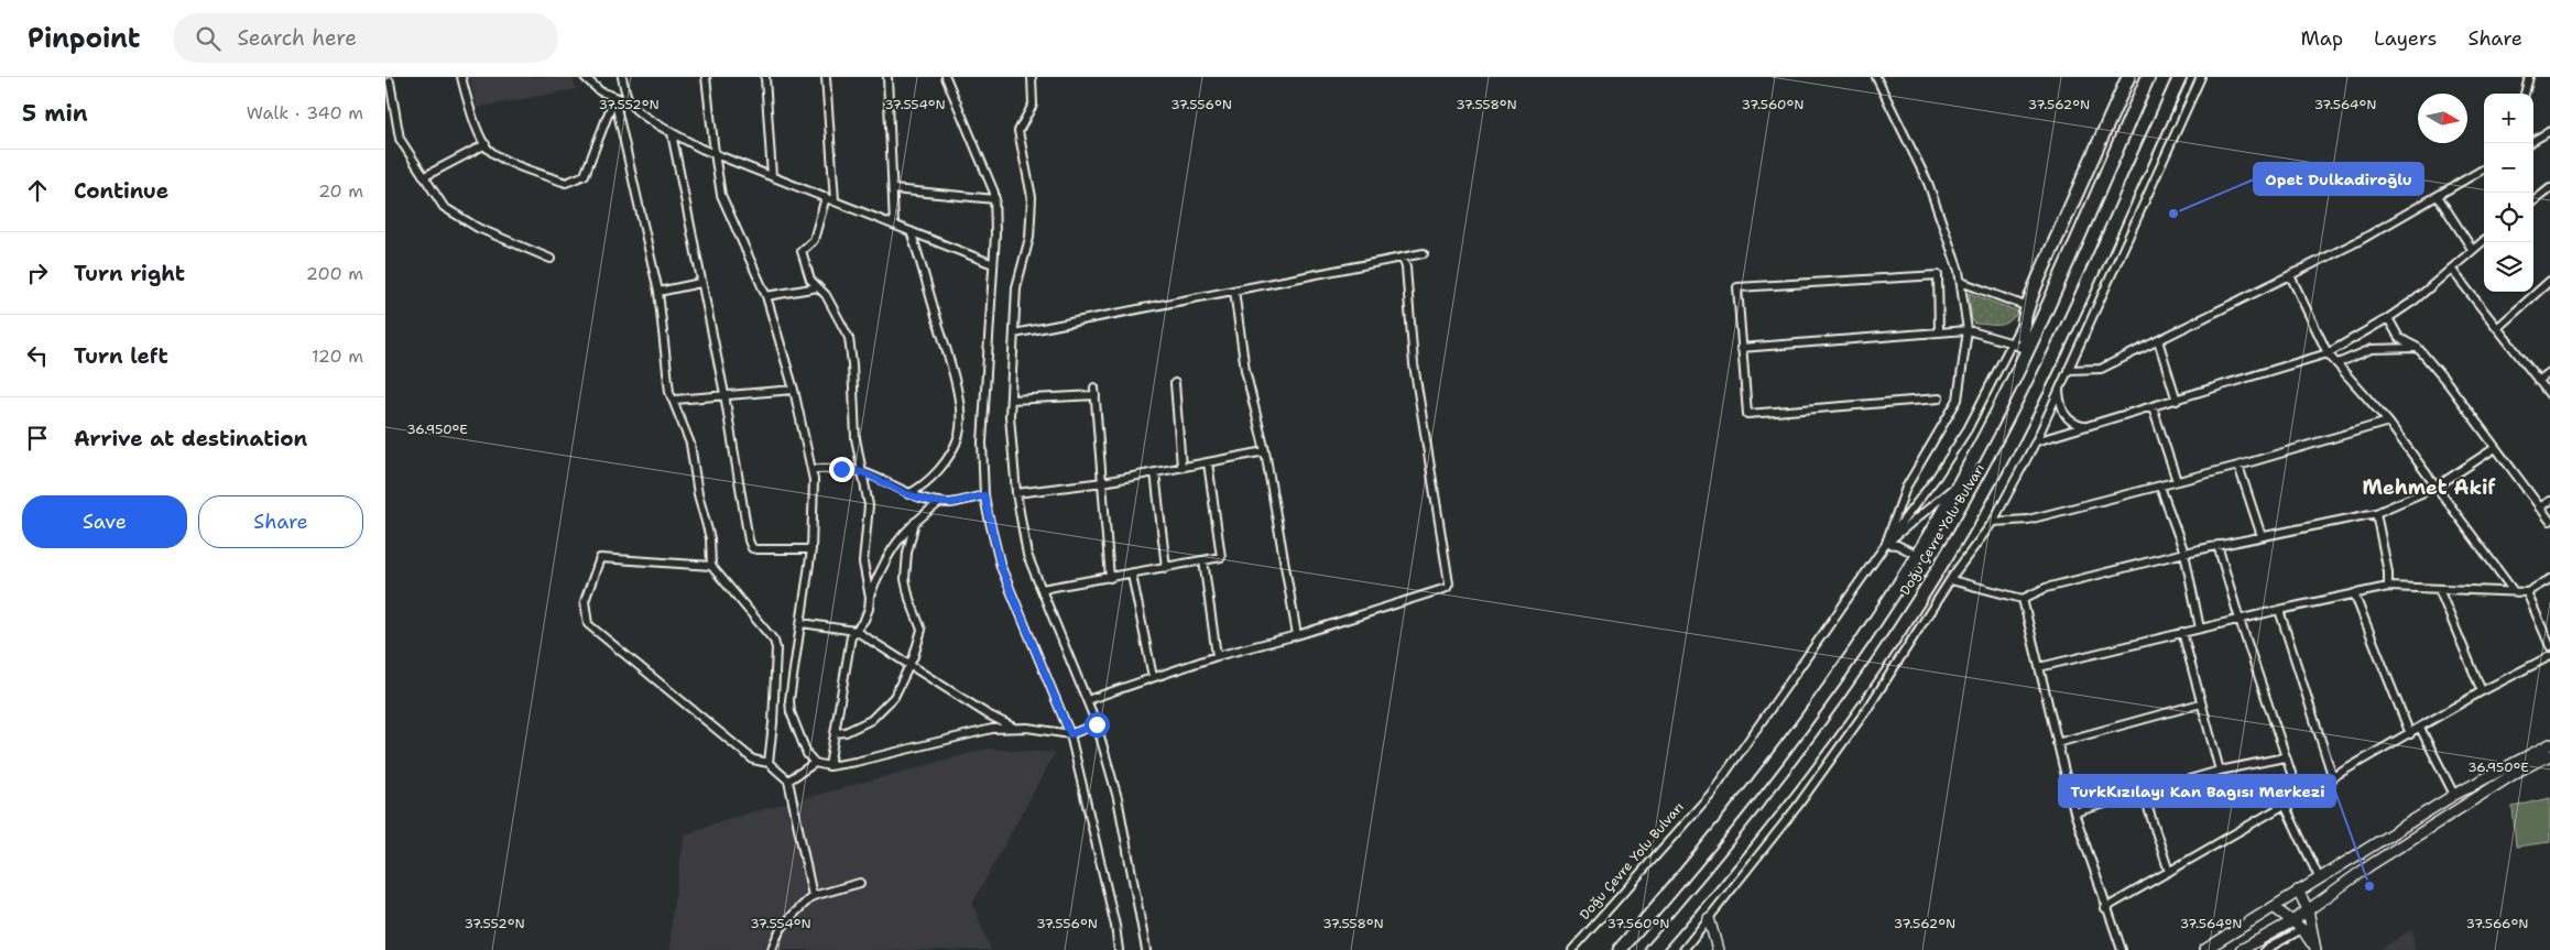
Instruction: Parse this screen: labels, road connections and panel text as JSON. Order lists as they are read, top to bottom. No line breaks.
{"streets":{"highway":["Doğu Çevre Yolu Bulvarı"]},"districts":["Mehmet Akif"],"places":["Opet Dulkadiroğlu","TurkKızılayı Kan Bagısı Merkezi"],"north":"right","page":{"header":"Pinpoint","search":"Search here","nav":["Map","Layers","Share"],"heading":["5 min","Walk · 340 m"],"map_buttons":["+","−"],"list":[["Continue","20 m"],["Turn right","200 m"],["Turn left","120 m"],"Arrive at destination"],"buttons":["Save","Share"]},"coordinates":["37.552°N","37.554°N","37.556°N","37.558°N","37.560°N","37.564°N","37.562°N","36.950°E","37.566°N"]}
